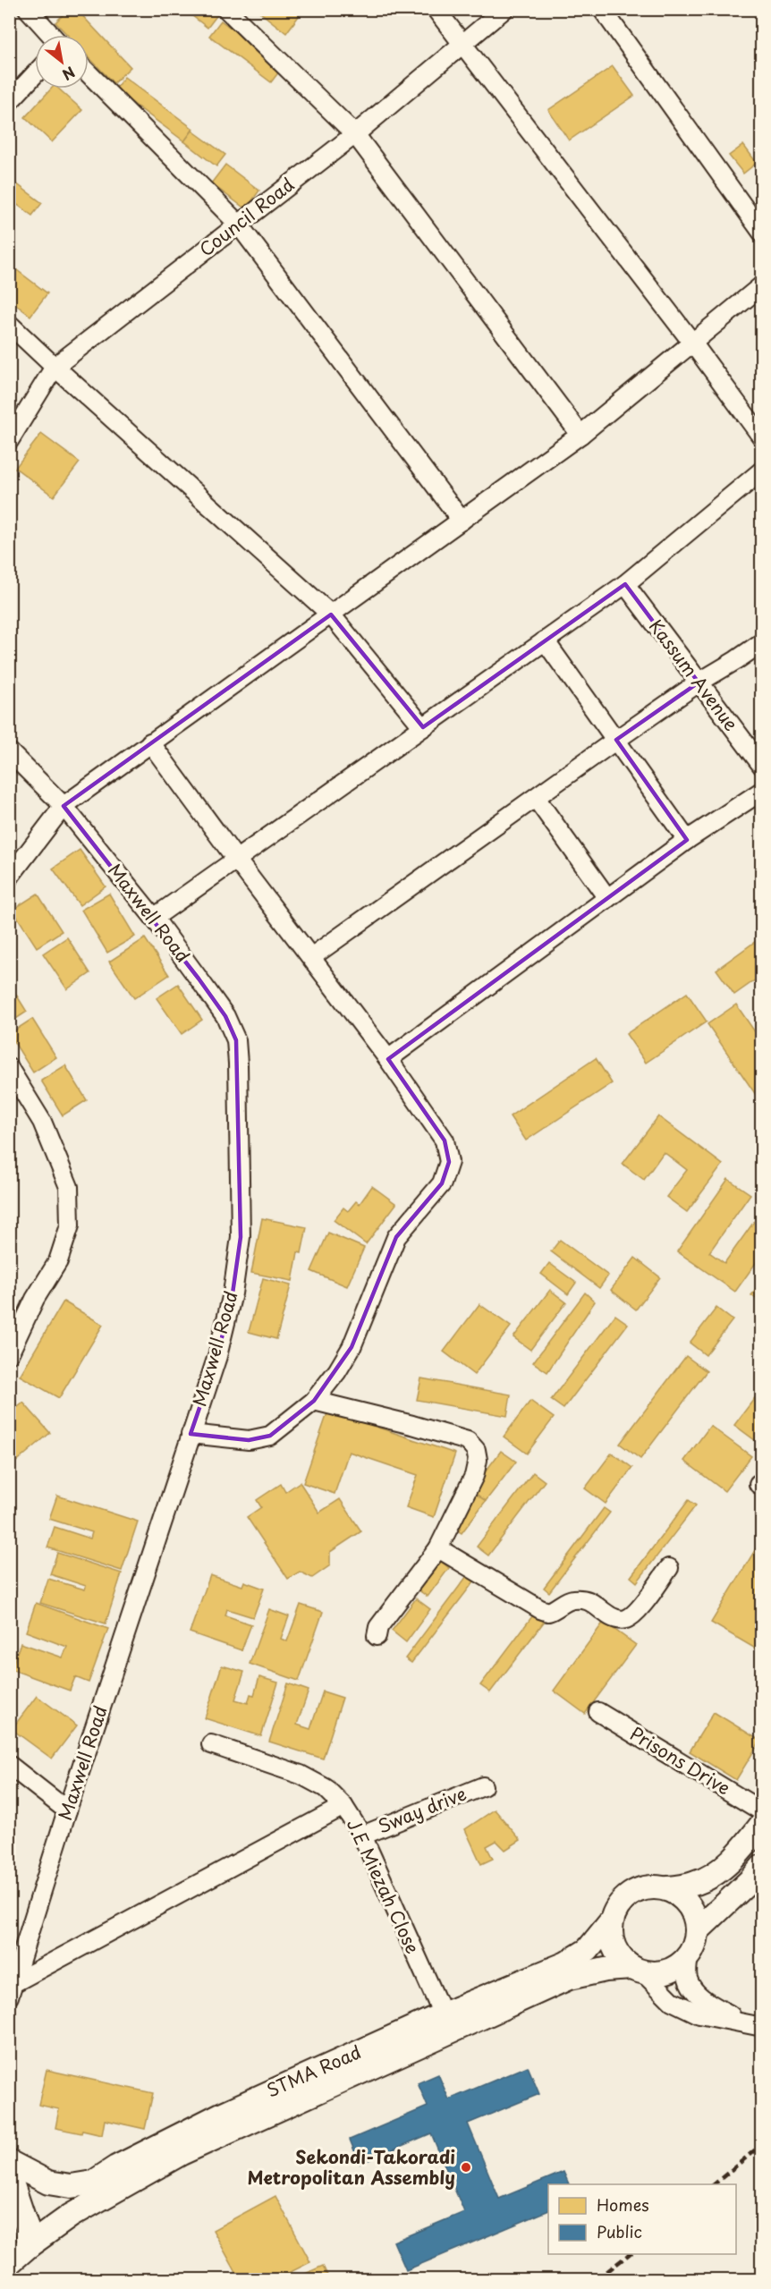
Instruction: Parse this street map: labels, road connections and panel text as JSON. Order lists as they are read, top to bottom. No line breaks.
{"streets":{"main road":["STMA Road"],"street":["Council Road","Kassum Avenue","Maxwell Road","Prisons Drive","Sway drive","J.E Miezah Close"]},"crossings":[["Sway drive","J.E Miezah Close"],["J.E Miezah Close","STMA Road"]],"places":["Sekondi-Takoradi Metropolitan Assembly"],"legend":["Homes","Public"],"north":"bottom right"}
